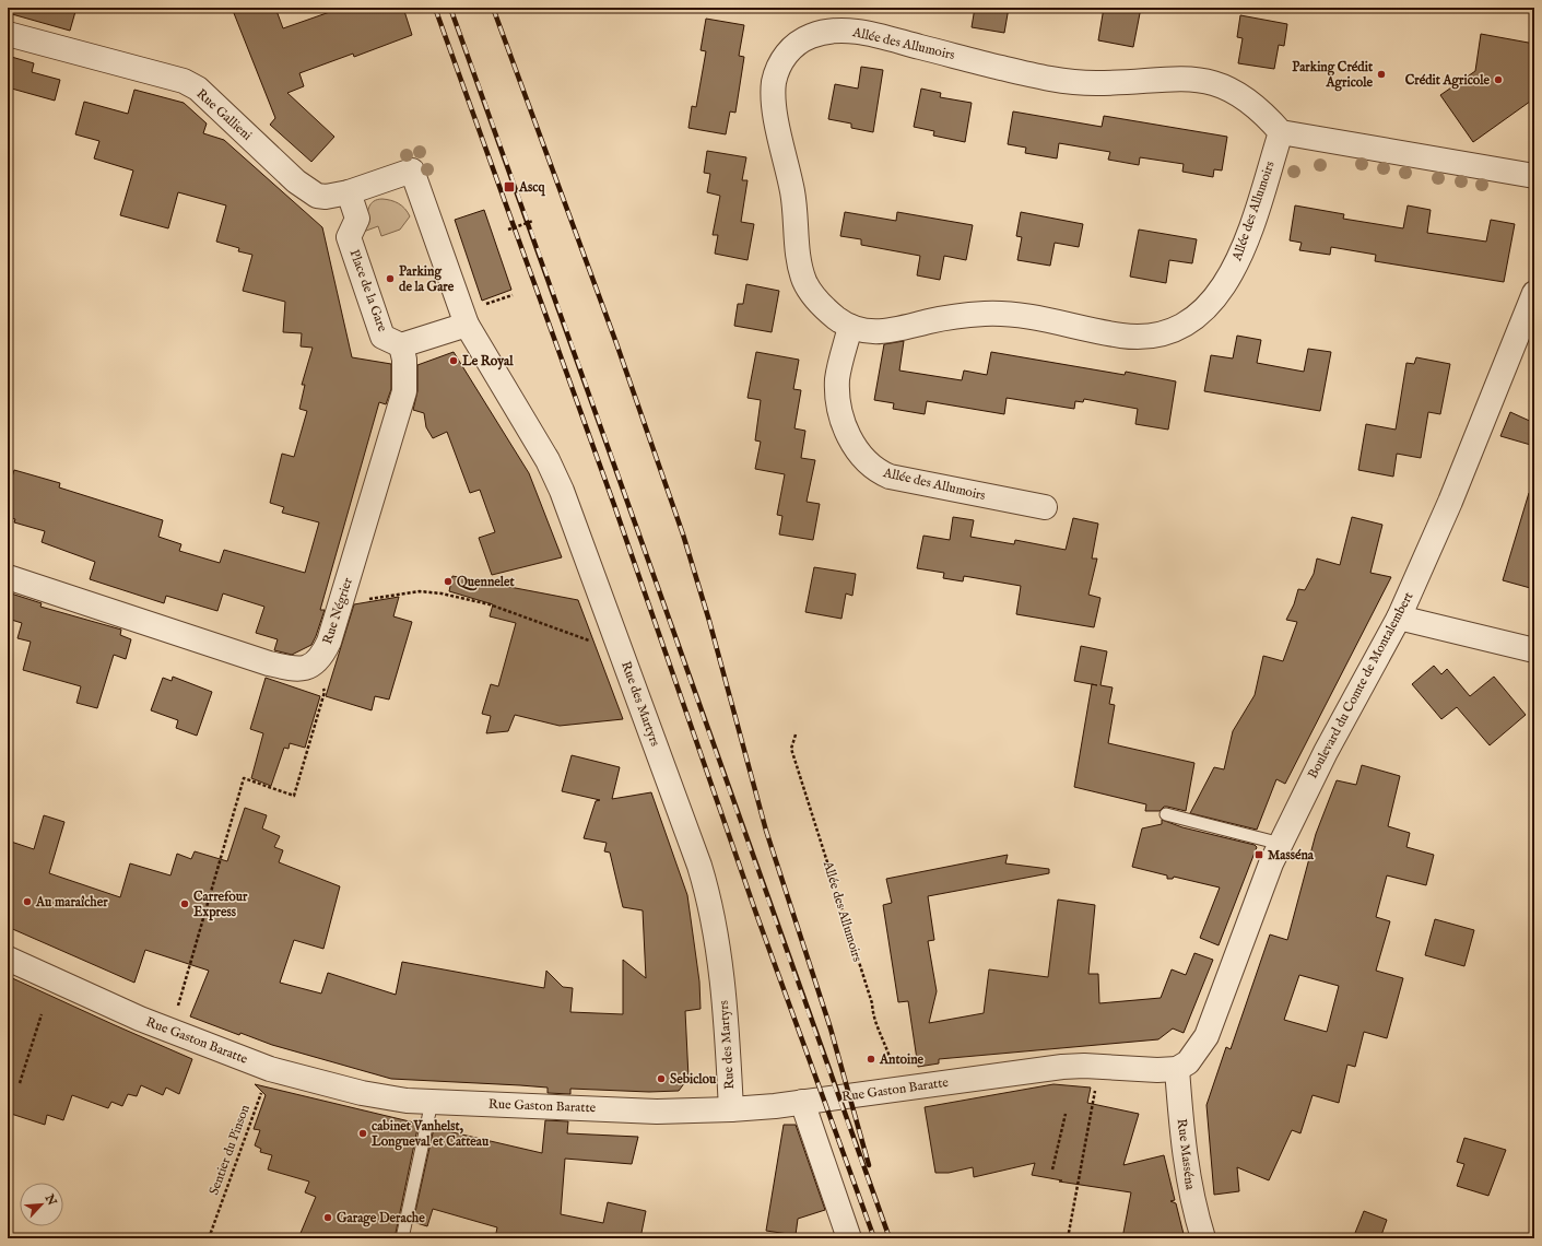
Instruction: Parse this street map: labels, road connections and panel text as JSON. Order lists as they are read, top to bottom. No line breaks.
{"streets":{"street":["Allée des Allumoirs","Rue Gallieni","Place de la Gare","Rue Négrier","Boulevard du Comte de Montalembert","Rue des Martyrs","Rue Gaston Baratte","Rue Masséna"],"path":["Sentier du Pinson"]},"crossings":[["Allée des Allumoirs","Rue Gaston Baratte"],["Rue Gallieni","Place de la Gare"],["Place de la Gare","Rue Négrier"],["Boulevard du Comte de Montalembert","Rue Gaston Baratte"],["Boulevard du Comte de Montalembert","Rue Masséna"],["Rue des Martyrs","Rue Gaston Baratte"],["Rue Gaston Baratte","Sentier du Pinson"],["Rue Gaston Baratte","Rue Masséna"]],"places":{"other":["Parking Crédit Agricole","Crédit Agricole","Parking de la Gare","Le Royal","Quennelet","Au maraîcher","Carrefour Express","Antoine","Sebiclou","cabinet Vanhelst, Longueval et Catteau","Garage Derache"],"transit":["Ascq","Masséna"]},"north":"top right"}
